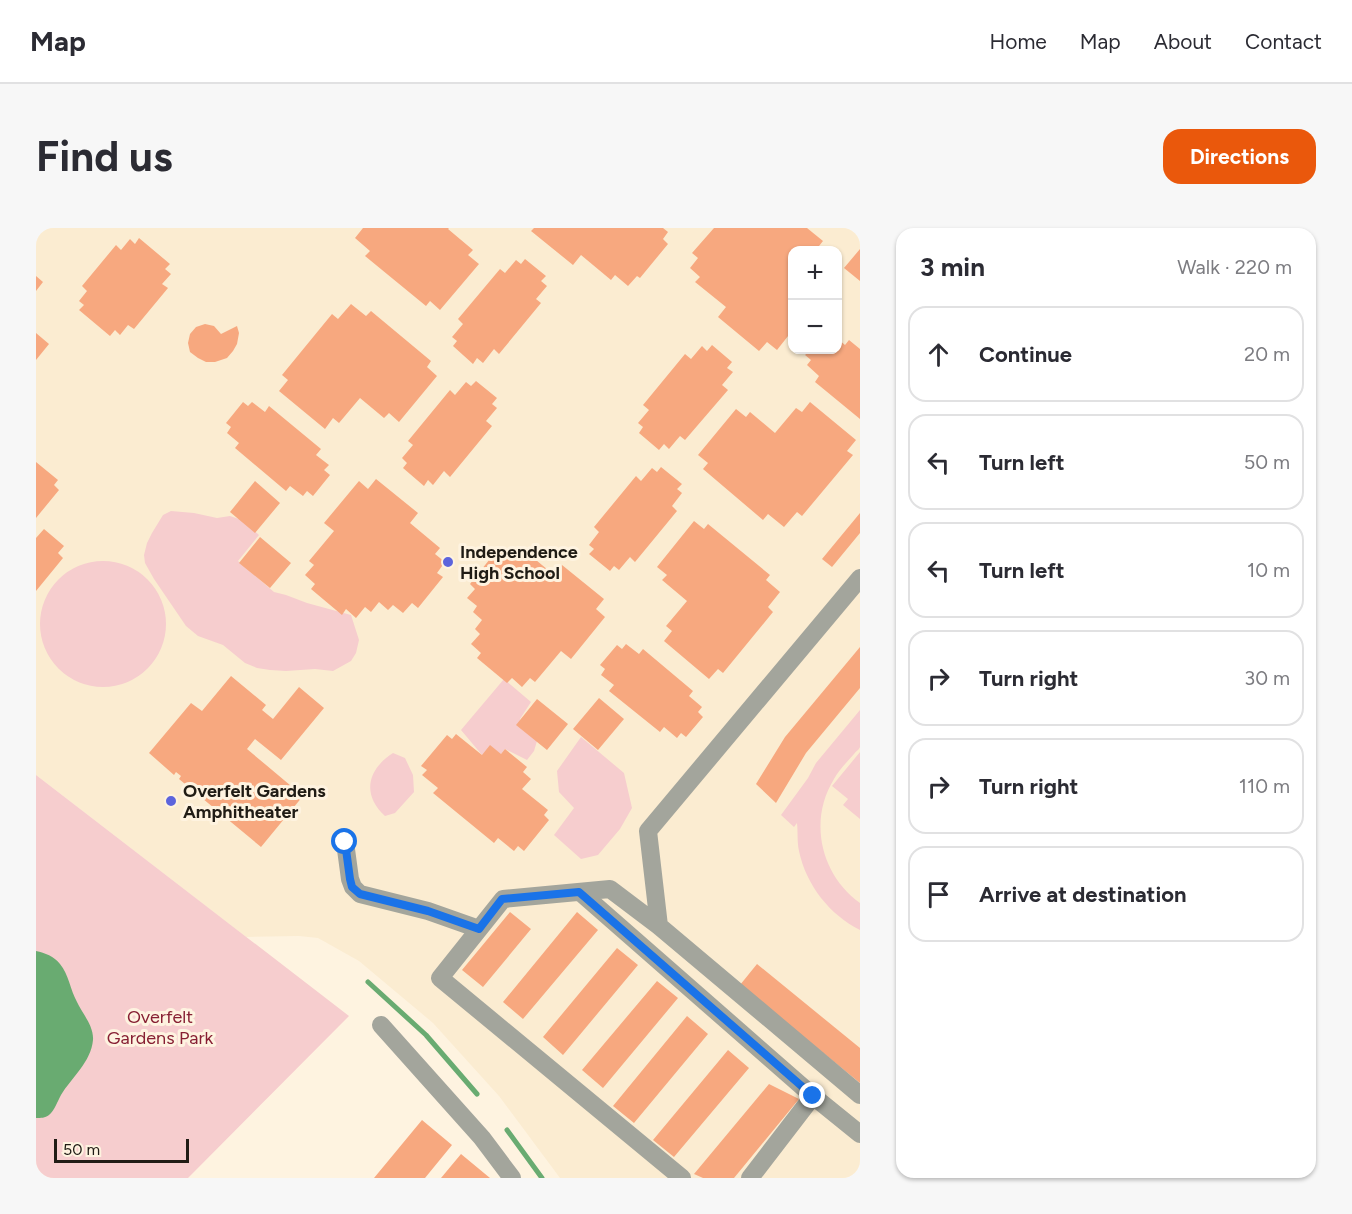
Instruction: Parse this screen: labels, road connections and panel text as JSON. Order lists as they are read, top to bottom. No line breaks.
{"parks":["Overfelt Gardens Park"],"places":["Independence High School","Overfelt Gardens Amphitheater"],"scale_bar":"50 m","page":{"header":"Map","nav":["Home","Map","About","Contact"],"buttons":"Directions","title":"Find us","heading":["3 min","Walk · 220 m"],"map_buttons":["+","−"],"list":[["Continue","20 m"],["Turn left","50 m"],["Turn left","10 m"],["Turn right","30 m"],["Turn right","110 m"],"Arrive at destination"],"scale":"50 m"}}
